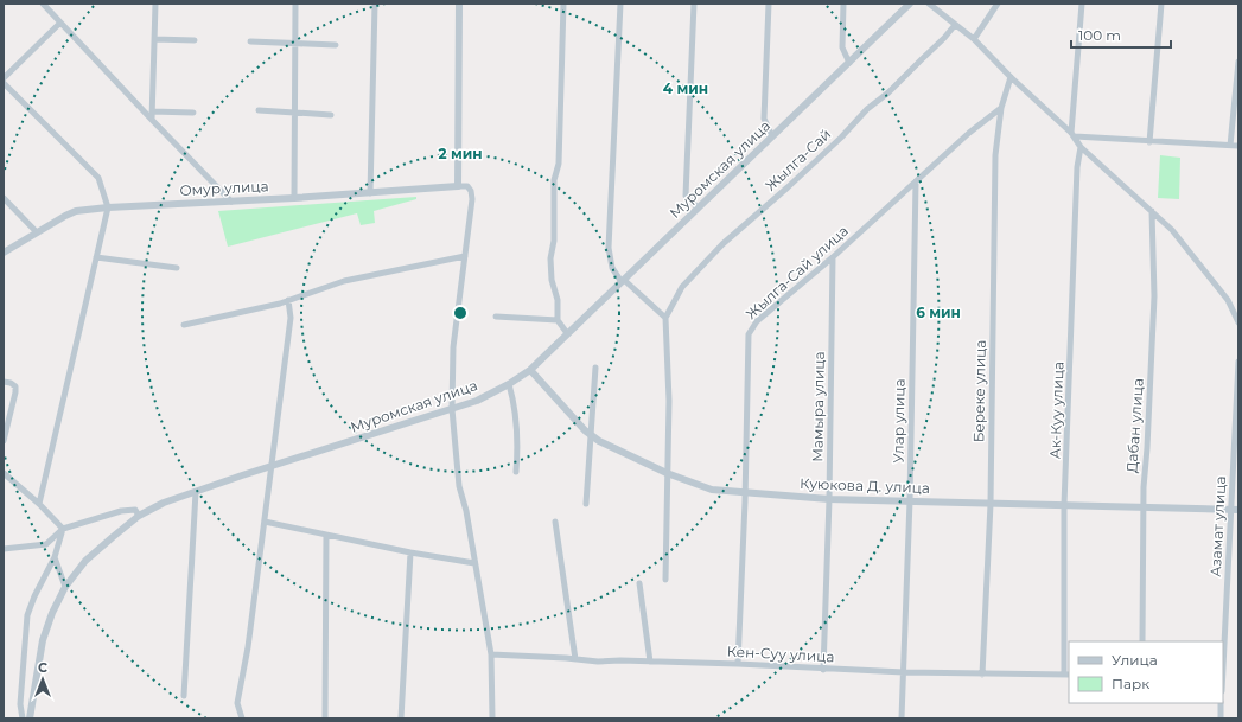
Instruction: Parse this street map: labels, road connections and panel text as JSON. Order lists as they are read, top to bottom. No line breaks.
{"streets":{"street":["Жылга-Сай","Муромская улица","Омур улица","Жылга-Сай улица","Береке улица","Мамыра улица","Ак-Куу улица","Улар улица","Дабан улица","Куюкова Д. улица","Азамат улица","Кен-Суу улица"]},"crossings":[["Муромская улица","Куюкова Д. улица"],["Жылга-Сай улица","Береке улица"],["Жылга-Сай улица","Мамыра улица"],["Жылга-Сай улица","Улар улица"],["Жылга-Сай улица","Куюкова Д. улица"],["Жылга-Сай улица","Кен-Суу улица"],["Береке улица","Куюкова Д. улица"],["Береке улица","Кен-Суу улица"],["Мамыра улица","Куюкова Д. улица"],["Мамыра улица","Кен-Суу улица"],["Ак-Куу улица","Куюкова Д. улица"],["Ак-Куу улица","Кен-Суу улица"],["Улар улица","Куюкова Д. улица"],["Улар улица","Кен-Суу улица"],["Дабан улица","Куюкова Д. улица"],["Куюкова Д. улица","Азамат улица"]],"legend":["Улица","Парк"],"scale_bar":"100 m","north":"top","rings":["4 мин","2 мин","6 мин"]}
